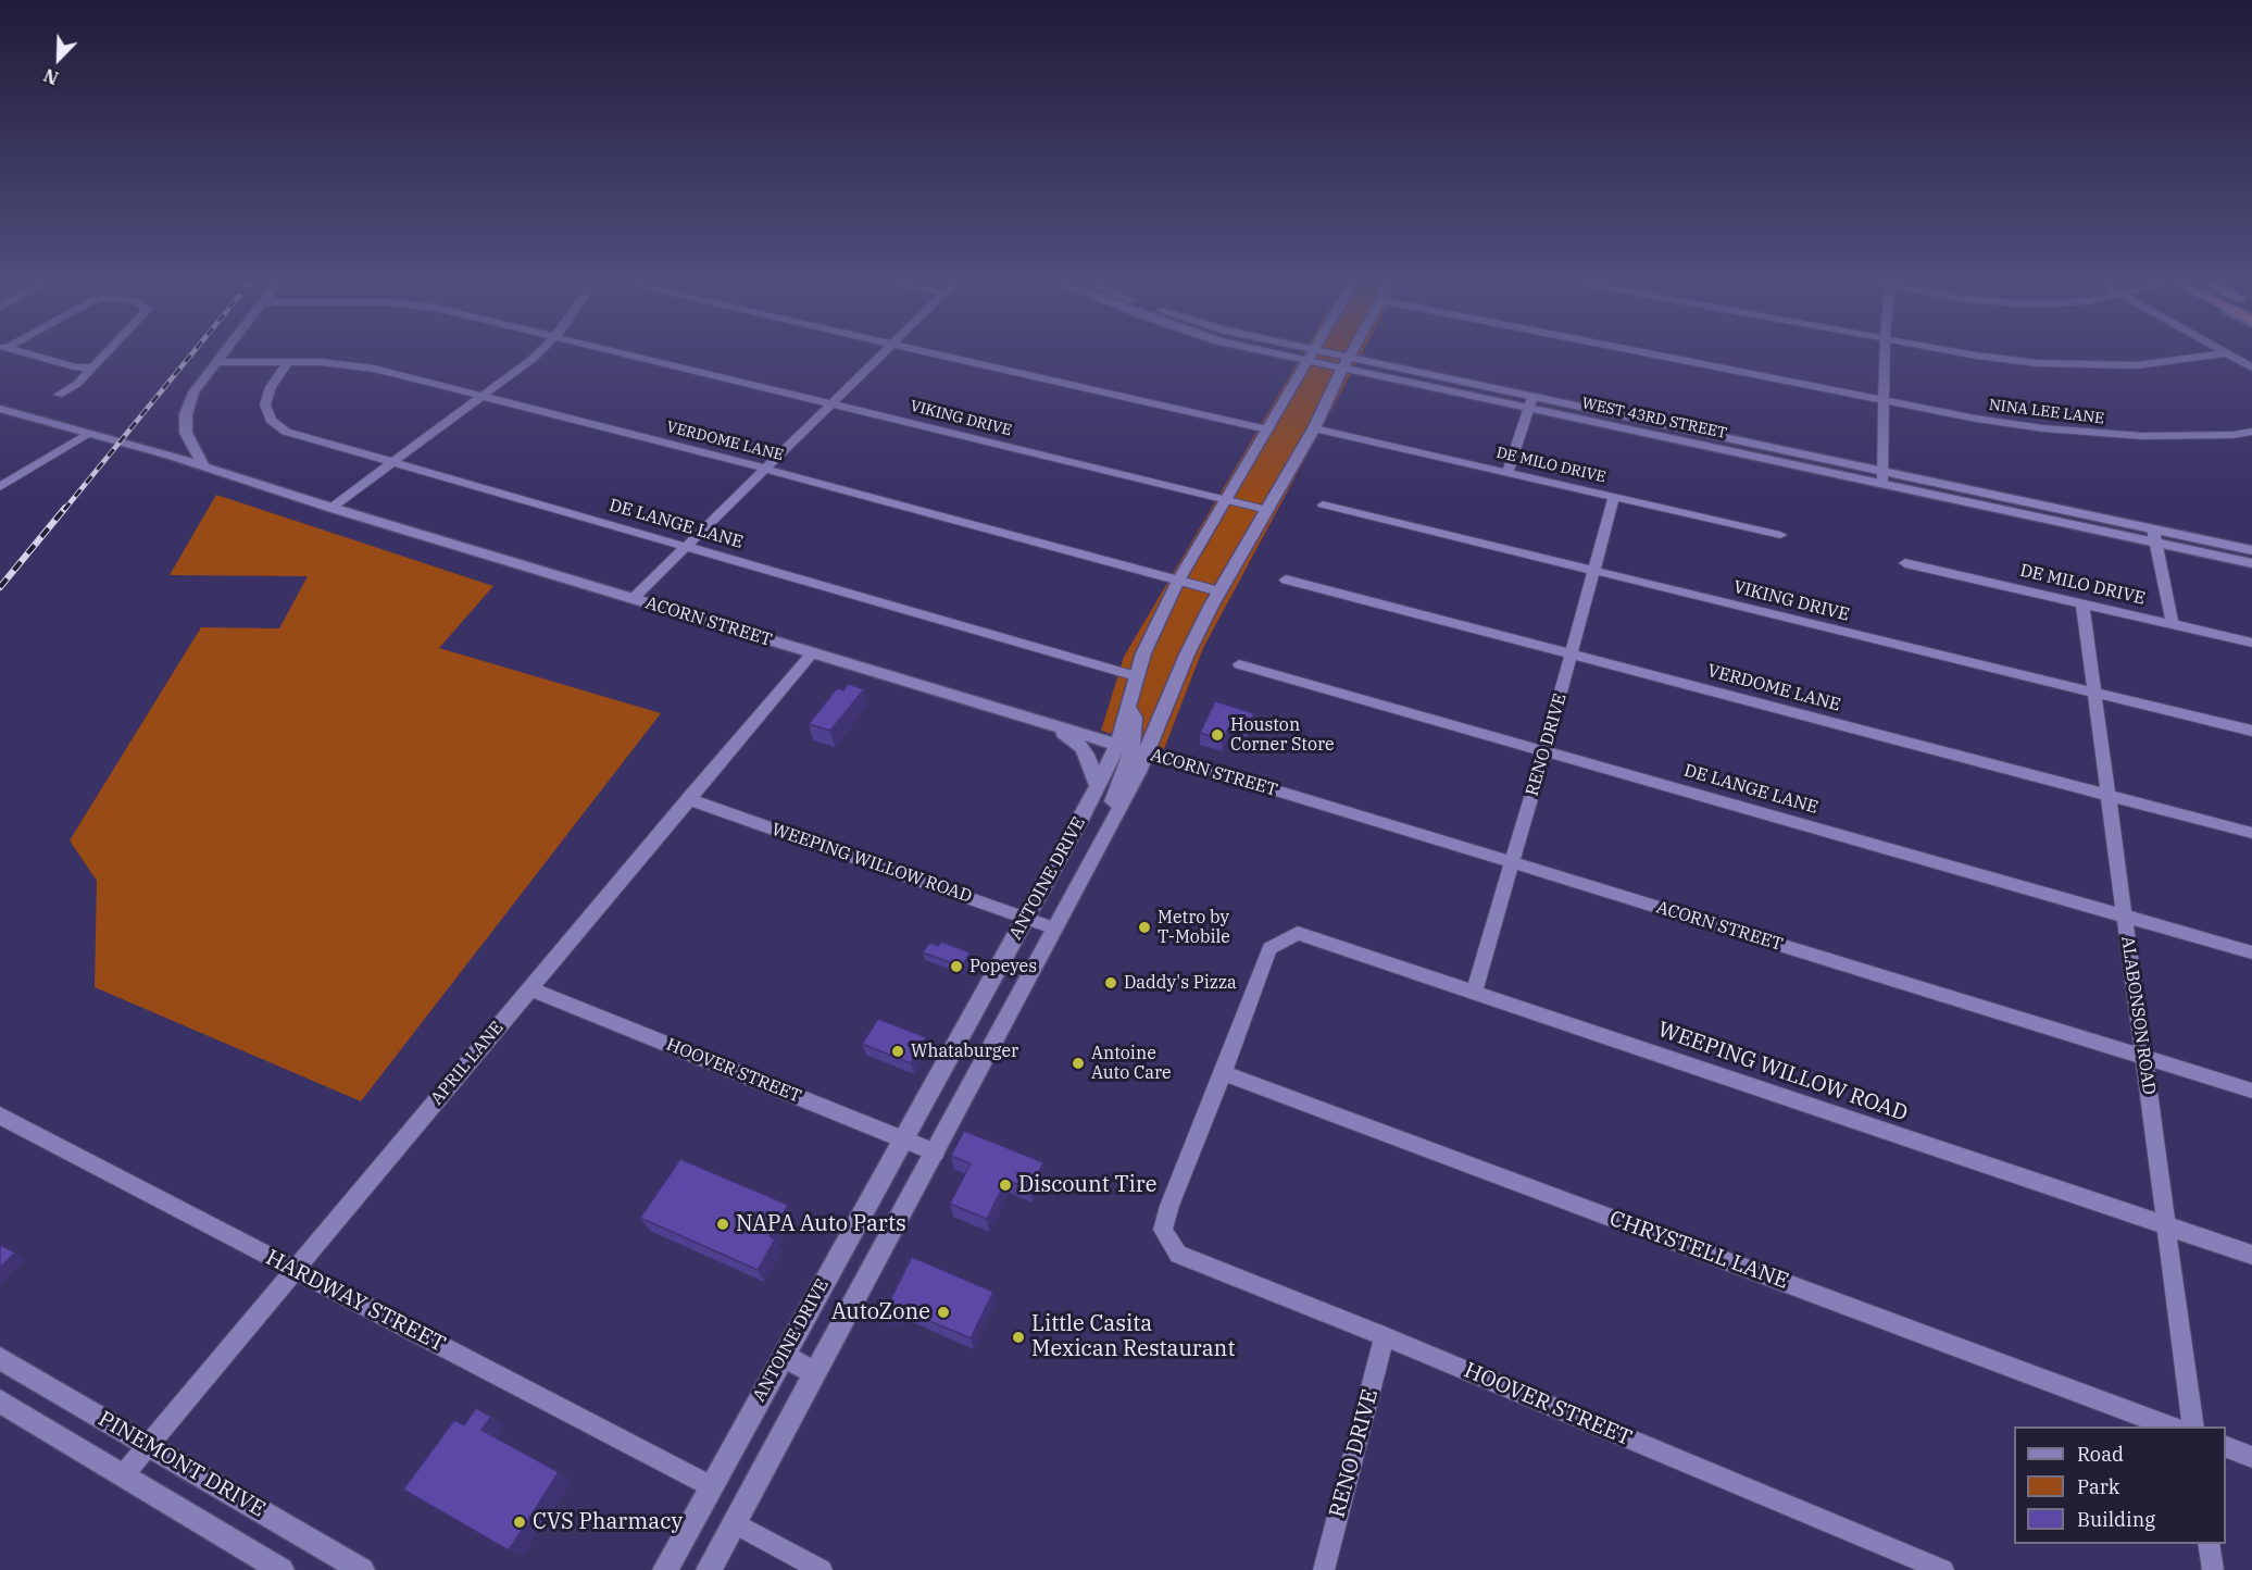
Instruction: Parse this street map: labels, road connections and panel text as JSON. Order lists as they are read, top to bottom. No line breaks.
{"streets":{"main road":["WEST 43RD STREET","ACORN STREET","ANTOINE DRIVE","PINEMONT DRIVE"],"street":["NINA LEE LANE","VIKING DRIVE","VERDOME LANE","DE MILO DRIVE","DE LANGE LANE","RENO DRIVE","WEEPING WILLOW ROAD","ALABONSON ROAD","APRIL LANE","HOOVER STREET","CHRYSTELL LANE","HARDWAY STREET"]},"crossings":[["VIKING DRIVE","RENO DRIVE"],["VIKING DRIVE","ANTOINE DRIVE"],["VIKING DRIVE","ALABONSON ROAD"],["WEST 43RD STREET","ANTOINE DRIVE"],["VERDOME LANE","DE LANGE LANE"],["VERDOME LANE","RENO DRIVE"],["VERDOME LANE","ANTOINE DRIVE"],["VERDOME LANE","ALABONSON ROAD"],["DE MILO DRIVE","RENO DRIVE"],["DE MILO DRIVE","ANTOINE DRIVE"],["DE MILO DRIVE","ALABONSON ROAD"],["DE LANGE LANE","RENO DRIVE"],["DE LANGE LANE","ALABONSON ROAD"],["ACORN STREET","RENO DRIVE"],["ACORN STREET","ANTOINE DRIVE"],["ACORN STREET","ALABONSON ROAD"],["ACORN STREET","APRIL LANE"],["RENO DRIVE","WEEPING WILLOW ROAD"],["RENO DRIVE","HOOVER STREET"],["WEEPING WILLOW ROAD","ANTOINE DRIVE"],["WEEPING WILLOW ROAD","ALABONSON ROAD"],["WEEPING WILLOW ROAD","APRIL LANE"],["WEEPING WILLOW ROAD","HOOVER STREET"],["WEEPING WILLOW ROAD","CHRYSTELL LANE"],["ANTOINE DRIVE","HOOVER STREET"],["ANTOINE DRIVE","HARDWAY STREET"],["APRIL LANE","HOOVER STREET"],["APRIL LANE","HARDWAY STREET"],["APRIL LANE","PINEMONT DRIVE"],["HOOVER STREET","CHRYSTELL LANE"]],"places":["Houston Corner Store","Metro by T-Mobile","Popeyes","Daddy's Pizza","Whataburger","Antoine Auto Care","Discount Tire","NAPA Auto Parts","AutoZone","Little Casita Mexican Restaurant","CVS Pharmacy"],"legend":["Road","Park","Building"],"north":"bottom left"}
